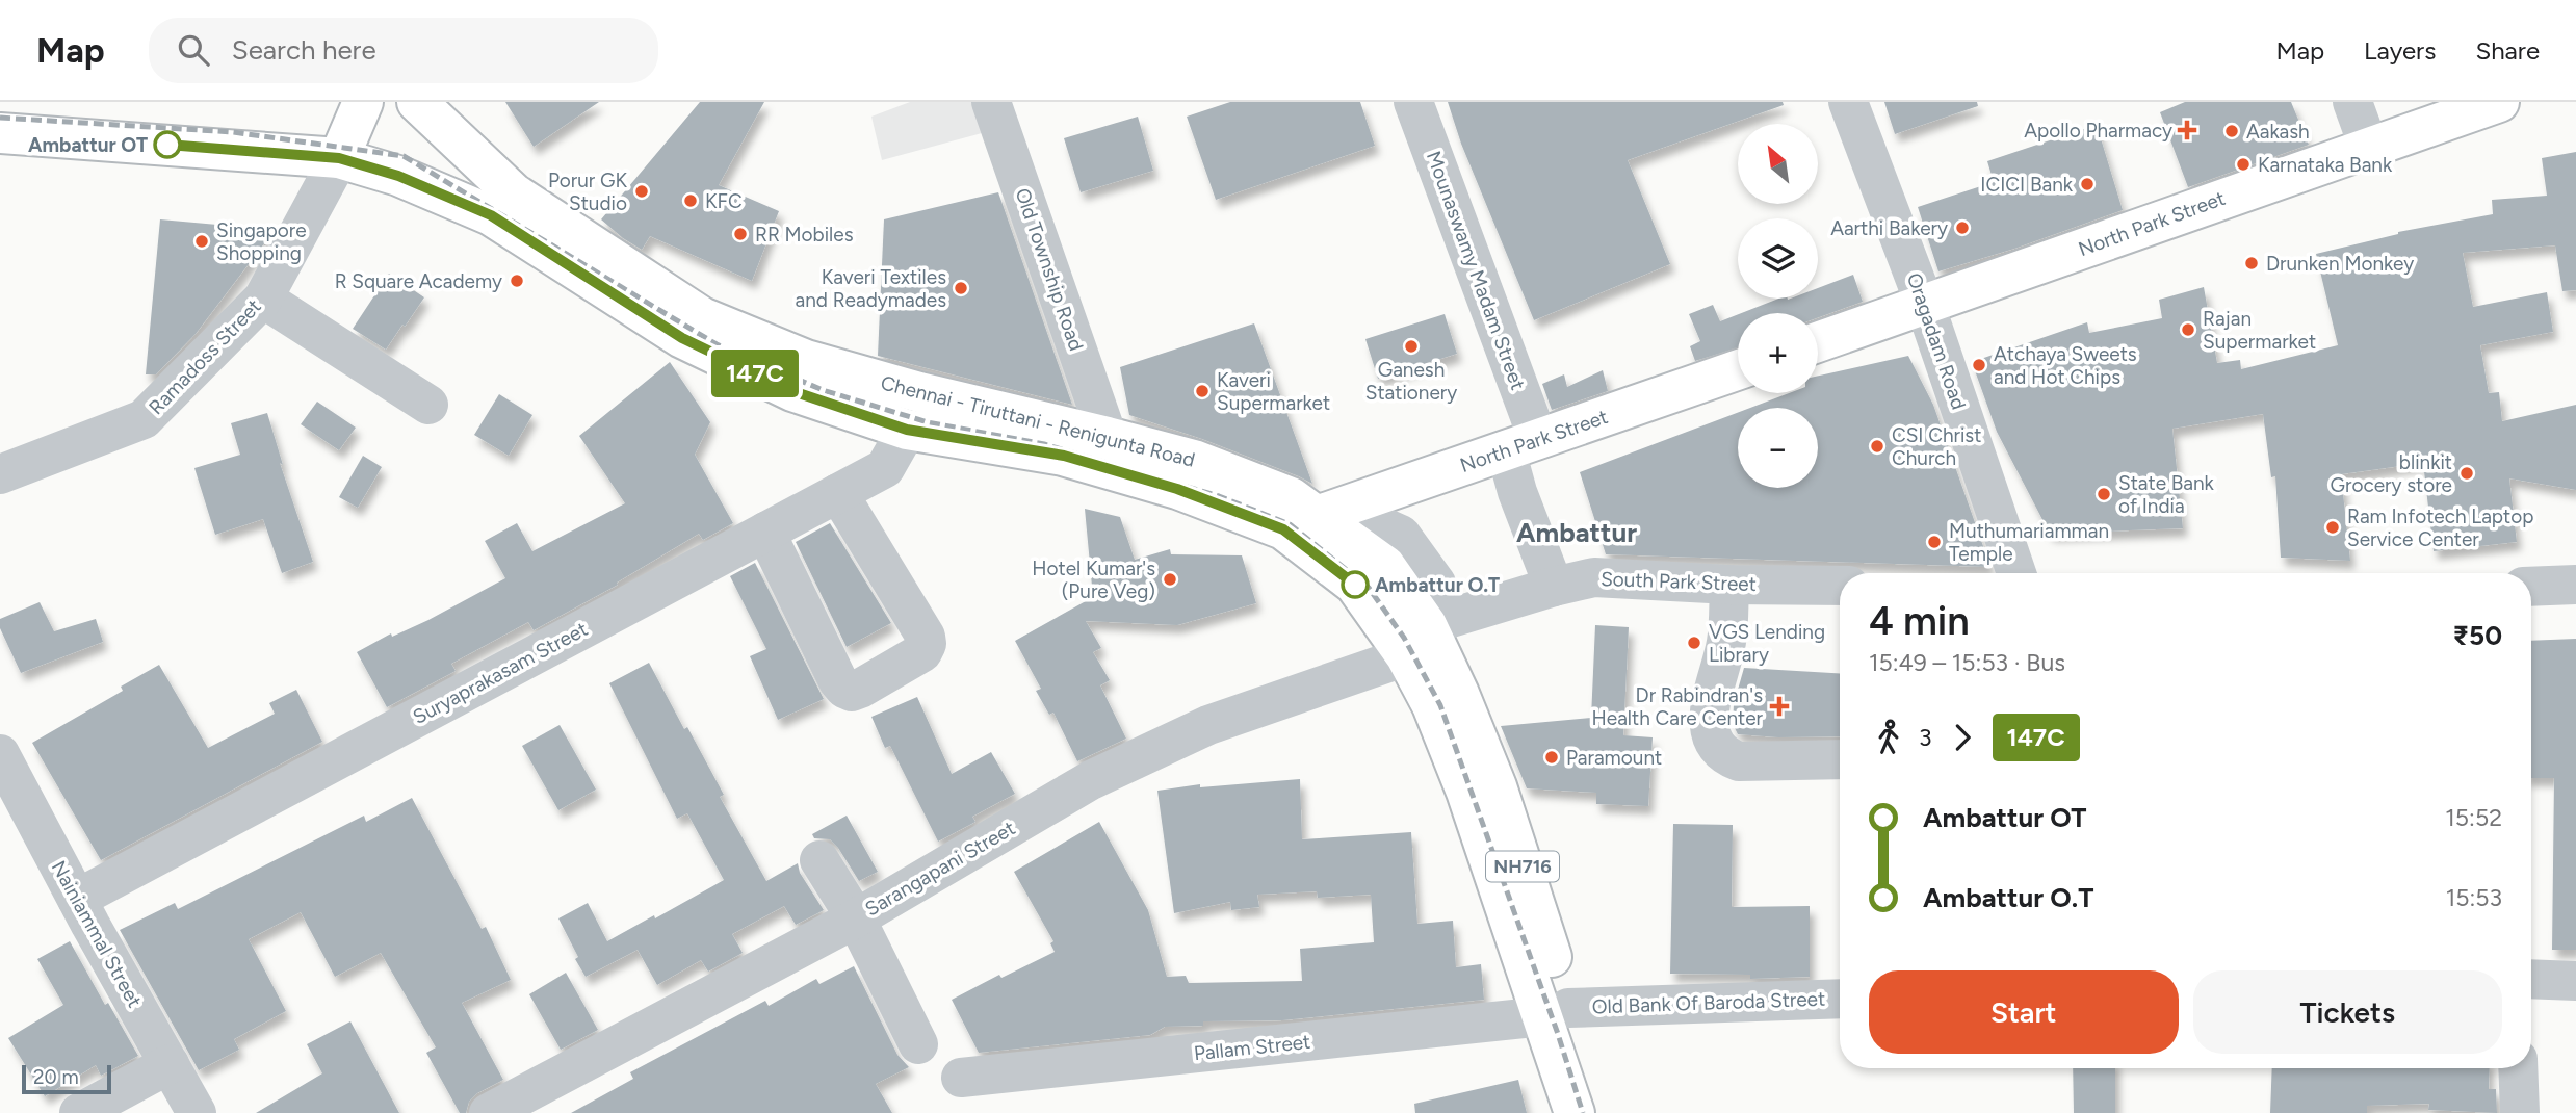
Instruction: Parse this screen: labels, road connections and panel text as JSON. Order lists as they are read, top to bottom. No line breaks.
{"streets":{"main road":["North Park Street","Chennai - Tiruttani - Renigunta Road","NH716"],"street":["Old Township Road","Mounaswamy Madam Street","Oragadam Road","Ramadoss Street","South Park Street","Suryaprakasam Street","Sarangapani Street","Nainiammal Street","Old Bank Of Baroda Street","Pallam Street"]},"crossings":[["North Park Street","Mounaswamy Madam Street"],["North Park Street","Oragadam Road"],["North Park Street","Chennai - Tiruttani - Renigunta Road"],["Old Township Road","Chennai - Tiruttani - Renigunta Road"],["Mounaswamy Madam Street","South Park Street"],["Ramadoss Street","Chennai - Tiruttani - Renigunta Road"],["Chennai - Tiruttani - Renigunta Road","South Park Street"],["Chennai - Tiruttani - Renigunta Road","Suryaprakasam Street"],["Chennai - Tiruttani - Renigunta Road","Sarangapani Street"],["Chennai - Tiruttani - Renigunta Road","Old Bank Of Baroda Street"],["Chennai - Tiruttani - Renigunta Road","Pallam Street"],["South Park Street","Sarangapani Street"],["Suryaprakasam Street","Nainiammal Street"],["Old Bank Of Baroda Street","Pallam Street"]],"districts":["Ambattur"],"places":{"health":["Apollo Pharmacy","Dr Rabindran's Health Care Center"],"other":["Aakash","Ambattur OT","Karnataka Bank","ICICI Bank","Porur GK Studio","KFC","Aarthi Bakery","RR Mobiles","Singapore Shopping","Drunken Monkey","R Square Academy","Kaveri Textiles and Readymades","Rajan Supermarket","Ganesh Stationery","Atchaya Sweets and Hot Chips","Kaveri Supermarket","CSI Christ Church","blinkit Grocery store","State Bank of India","Ram Infotech Laptop Service Center","Muthumariamman Temple","Hotel Kumar's (Pure Veg)","Ambattur O.T","VGS Lending Library","Paramount"]},"lines":["bus line 147C"],"scale_bar":"20 m","north":"top left","page":{"header":"Map","search":"Search here","nav":["Map","Layers","Share"],"on_map":"147C","map_buttons":["+","−"],"heading":["4 min","15:49 – 15:53 · Bus","₹50"],"legs":["3","147C"],"list":[{"name":"Ambattur OT","value":"15:52"},{"name":"Ambattur O.T","value":"15:53"}],"buttons":["Start","Tickets"],"scale":"20 m"}}
